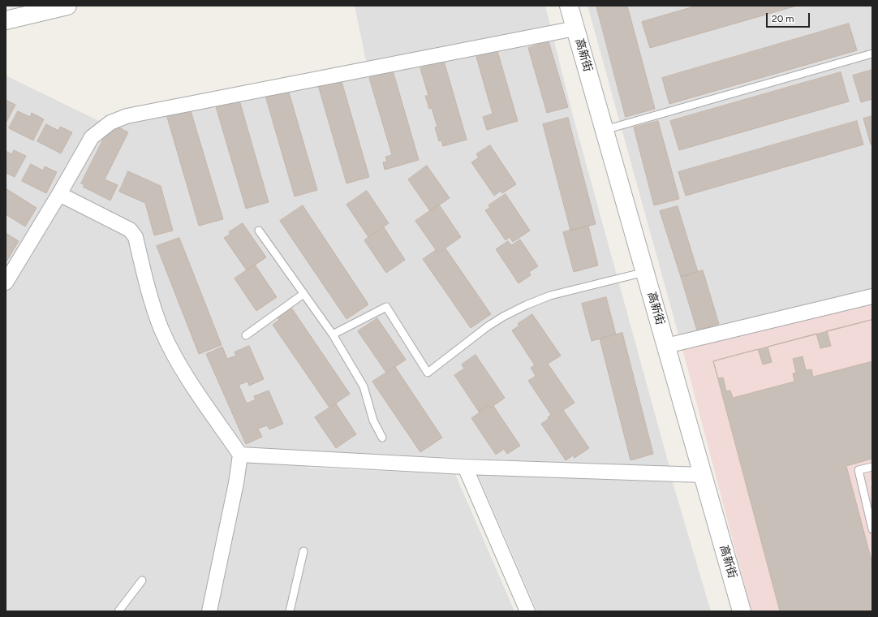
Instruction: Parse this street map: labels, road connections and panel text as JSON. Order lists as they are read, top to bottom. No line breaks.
{"streets":{"street":["高新街"]},"scale_bar":"20 m"}
